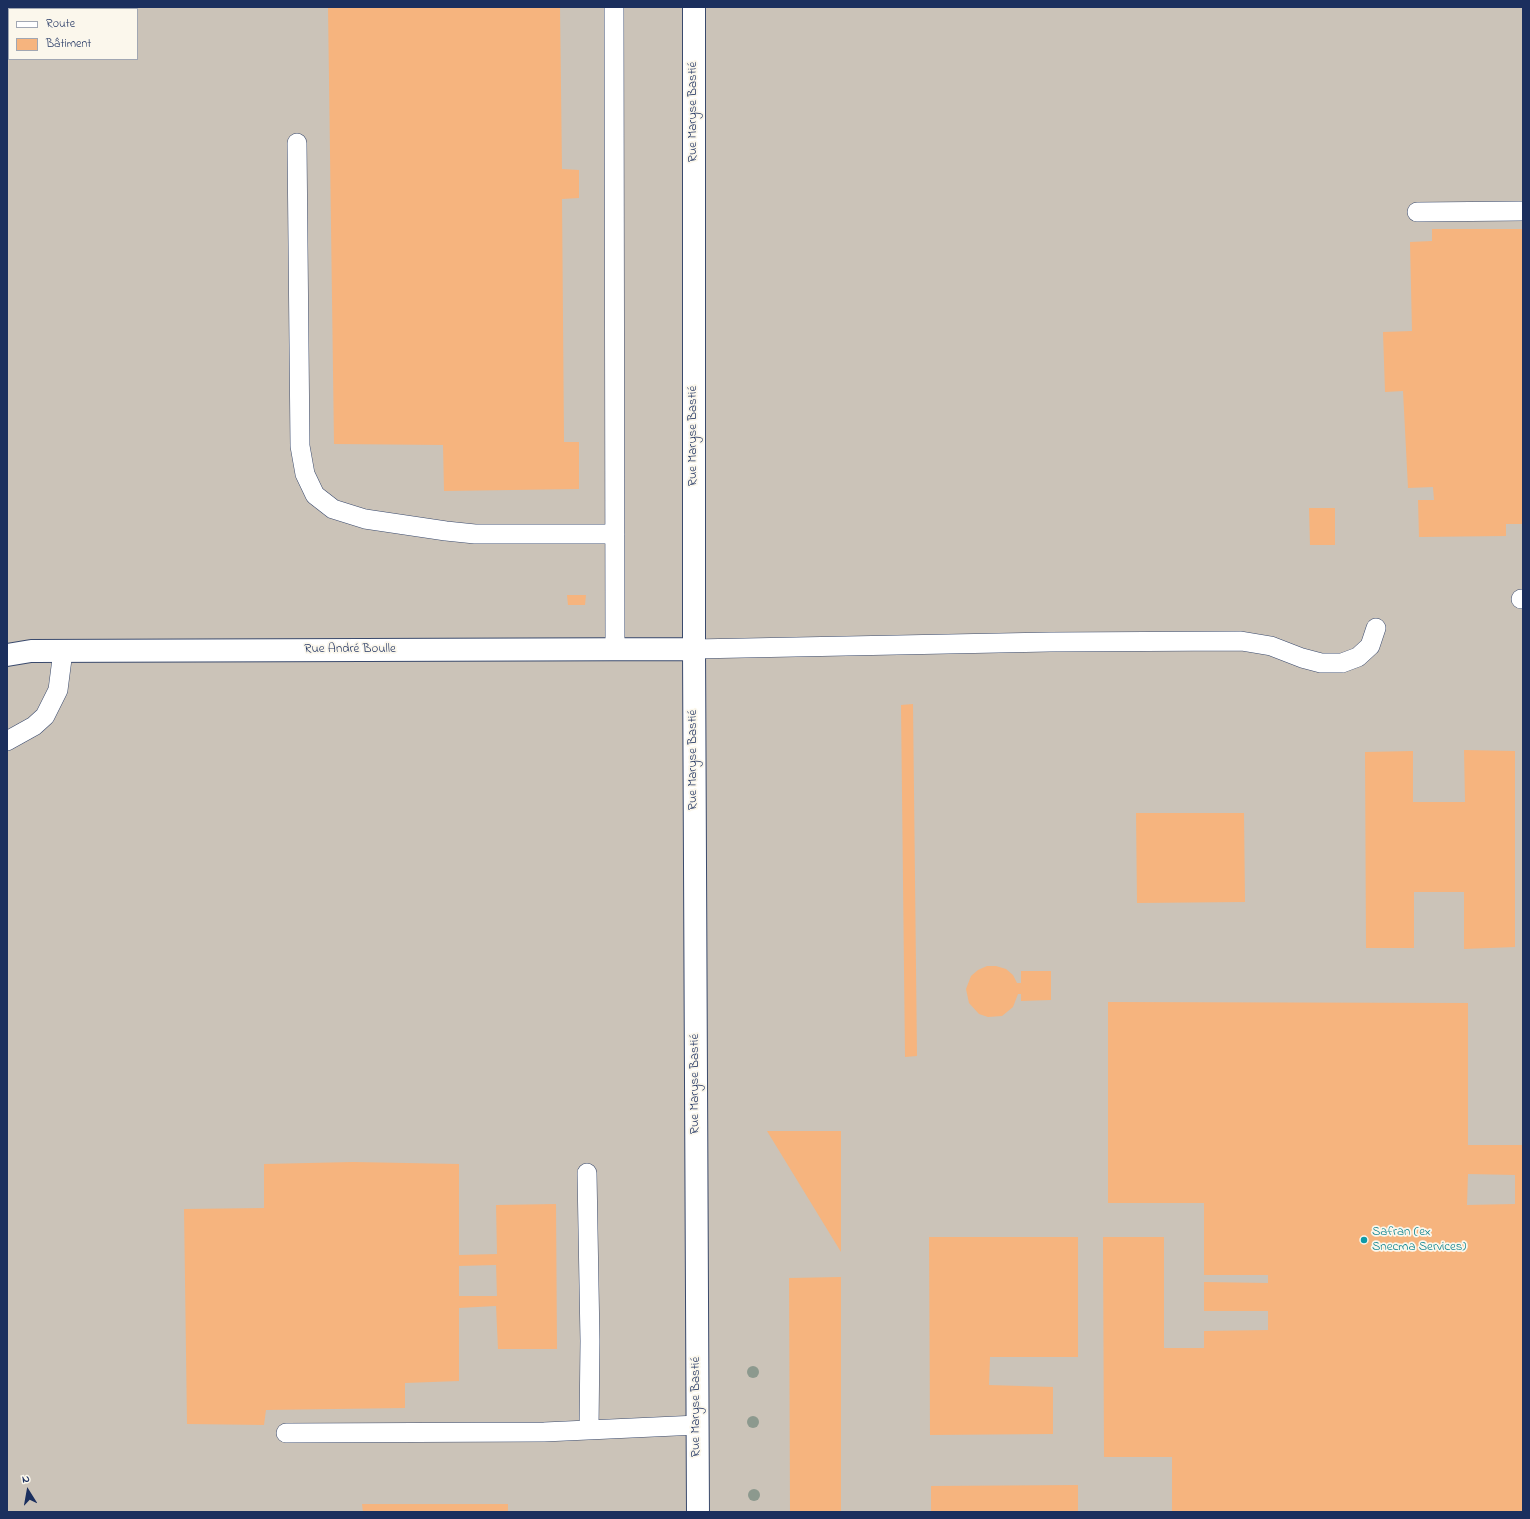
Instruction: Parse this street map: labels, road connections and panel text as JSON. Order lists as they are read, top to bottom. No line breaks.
{"streets":{"street":["Rue Maryse Bastié","Rue André Boulle"]},"crossings":[["Rue Maryse Bastié","Rue André Boulle"]],"places":["Safran (ex Snecma Services)"],"legend":["Route","Bâtiment"],"north":"top"}
